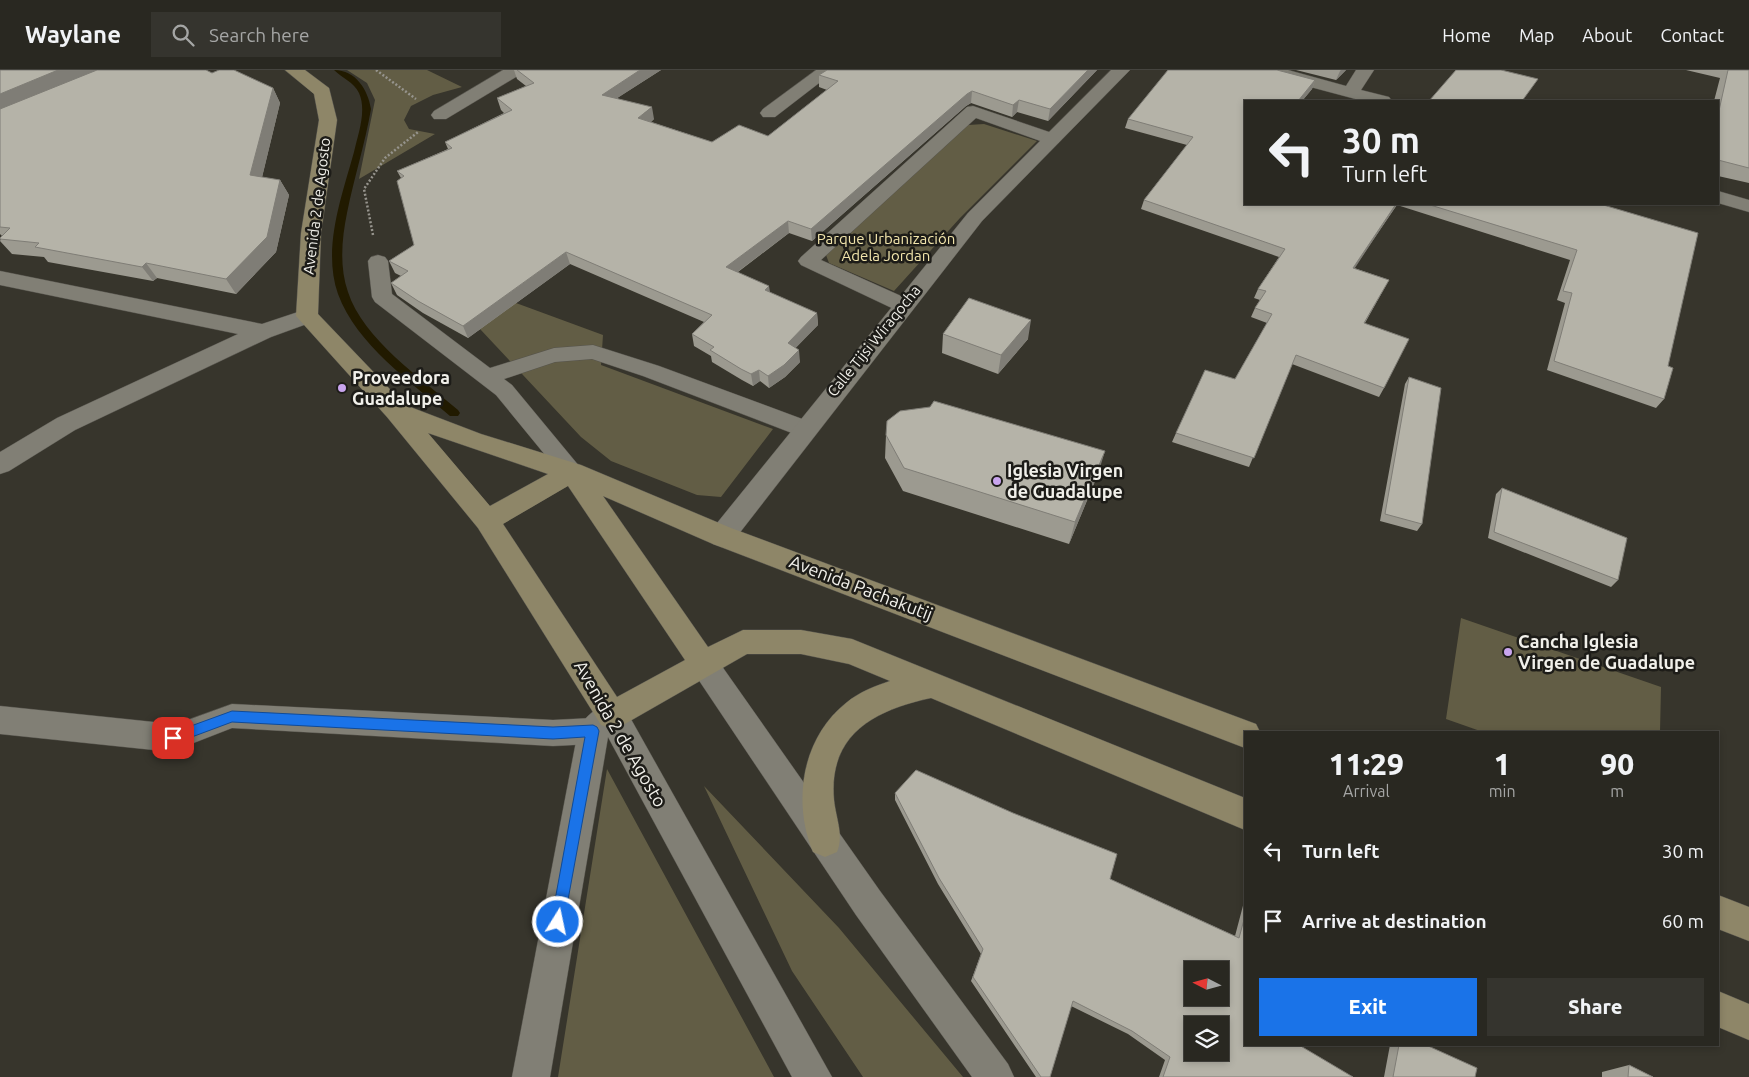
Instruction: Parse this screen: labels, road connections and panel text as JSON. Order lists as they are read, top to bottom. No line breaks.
{"streets":{"street":["Avenida 2 de Agosto","Calle Tijsi Wiraqocha","Avenida Pachakutij"]},"crossings":[["Avenida 2 de Agosto","Avenida Pachakutij"],["Calle Tijsi Wiraqocha","Avenida Pachakutij"]],"parks":["Parque Urbanización Adela Jordan"],"places":["Proveedora Guadalupe","Iglesia Virgen de Guadalupe","Cancha Iglesia Virgen de Guadalupe"],"north":"left","page":{"header":"Waylane","search":"Search here","nav":["Home","Map","About","Contact"],"turn":["30 m","Turn left"],"eta":["11:29","Arrival","1","min","90","m"],"list":[{"name":"Turn left","value":"30 m"},{"name":"Arrive at destination","value":"60 m"}],"buttons":["Exit","Share"]}}
